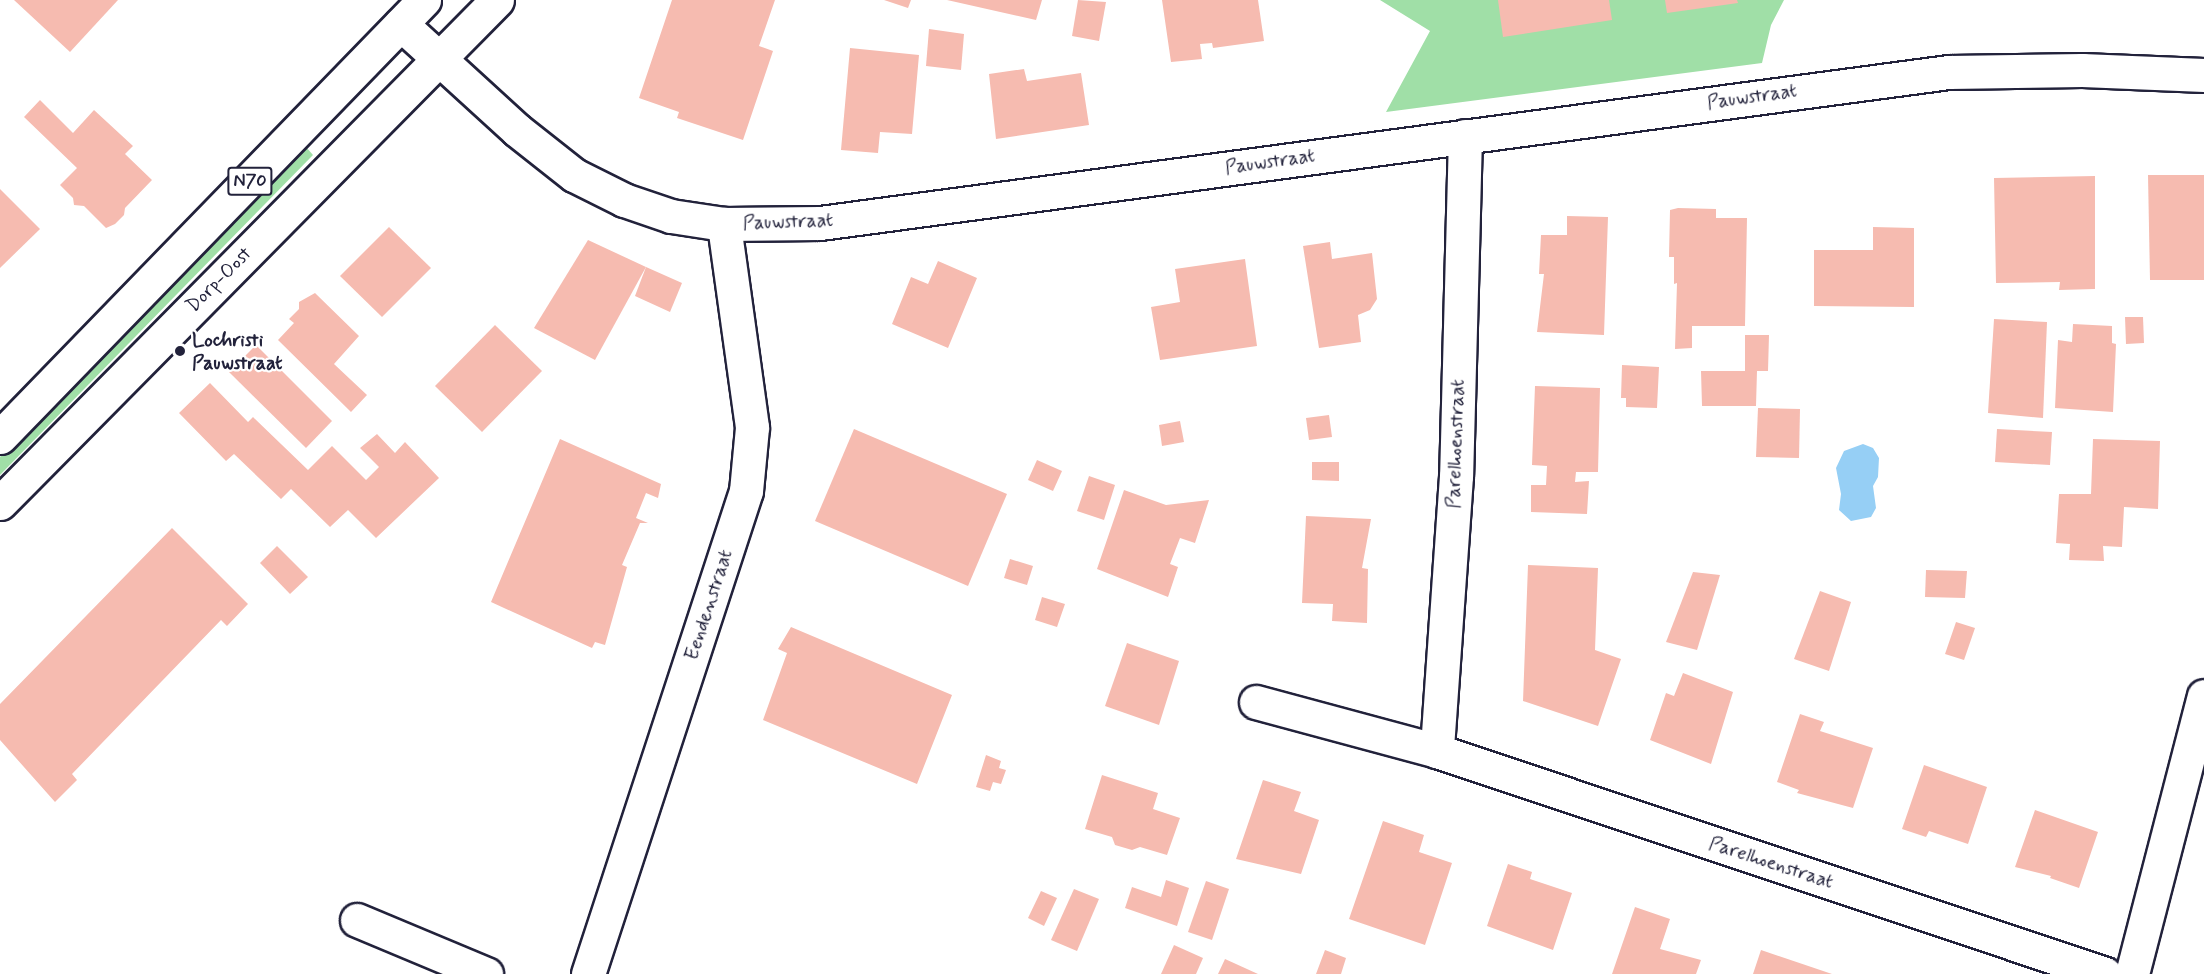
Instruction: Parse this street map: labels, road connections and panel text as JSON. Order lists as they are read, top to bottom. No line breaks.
{"streets":{"street":["Pauwstraat","N70","Dorp-Oost","Parelhoenstraat","Eendenstraat"]},"crossings":[["Pauwstraat","N70"],["Pauwstraat","Dorp-Oost"],["Pauwstraat","Parelhoenstraat"],["Pauwstraat","Eendenstraat"],["N70","Dorp-Oost"]],"places":["Lochristi Pauwstraat"]}
